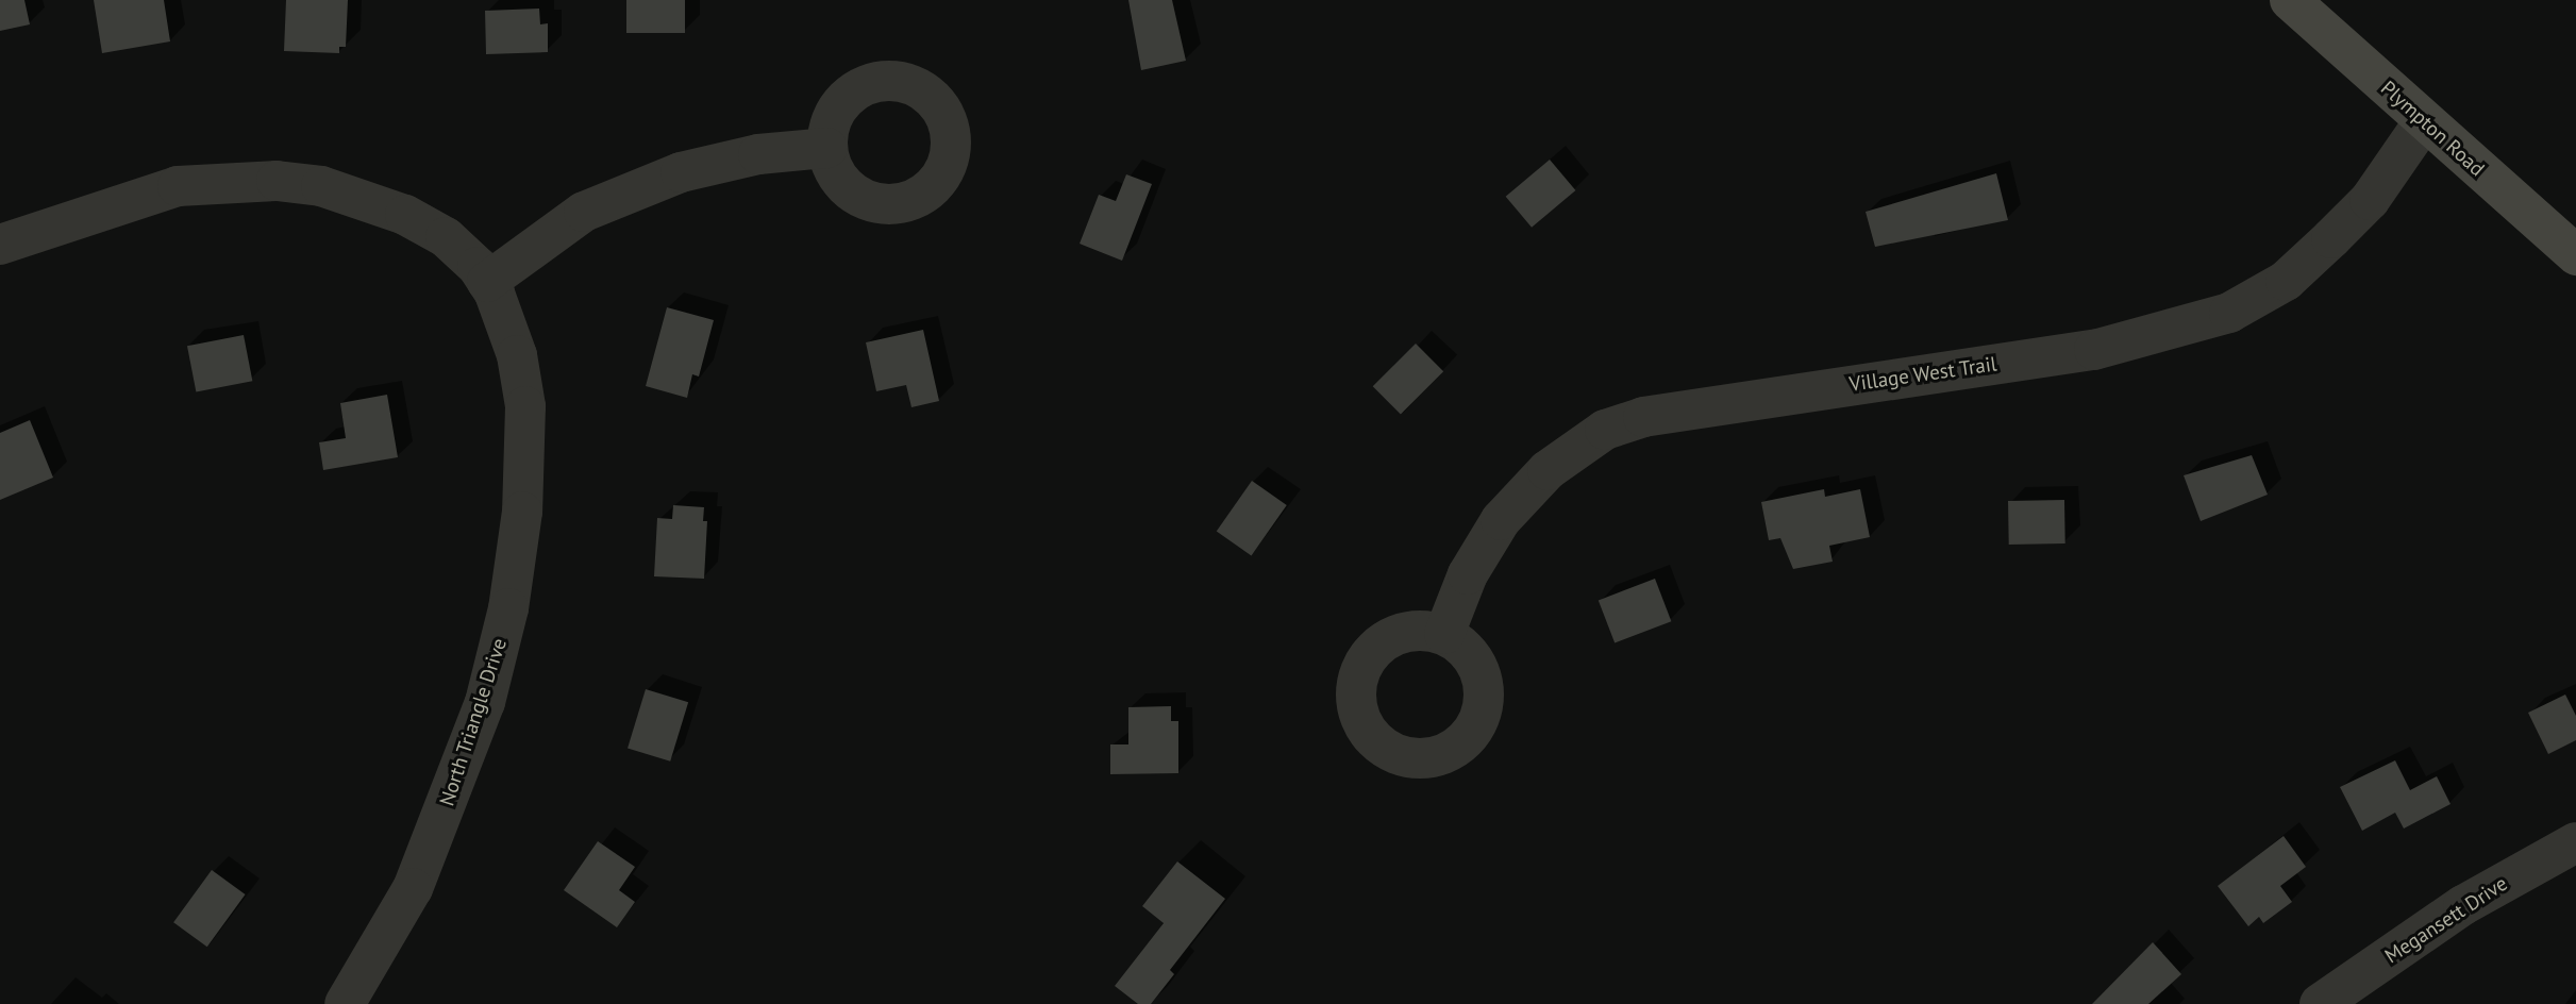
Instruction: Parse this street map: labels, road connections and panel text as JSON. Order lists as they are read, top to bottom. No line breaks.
{"streets":{"main road":["Plympton Road"],"street":["Village West Trail","North Triangle Drive","Megansett Drive"]},"crossings":[["Plympton Road","Village West Trail"]]}
